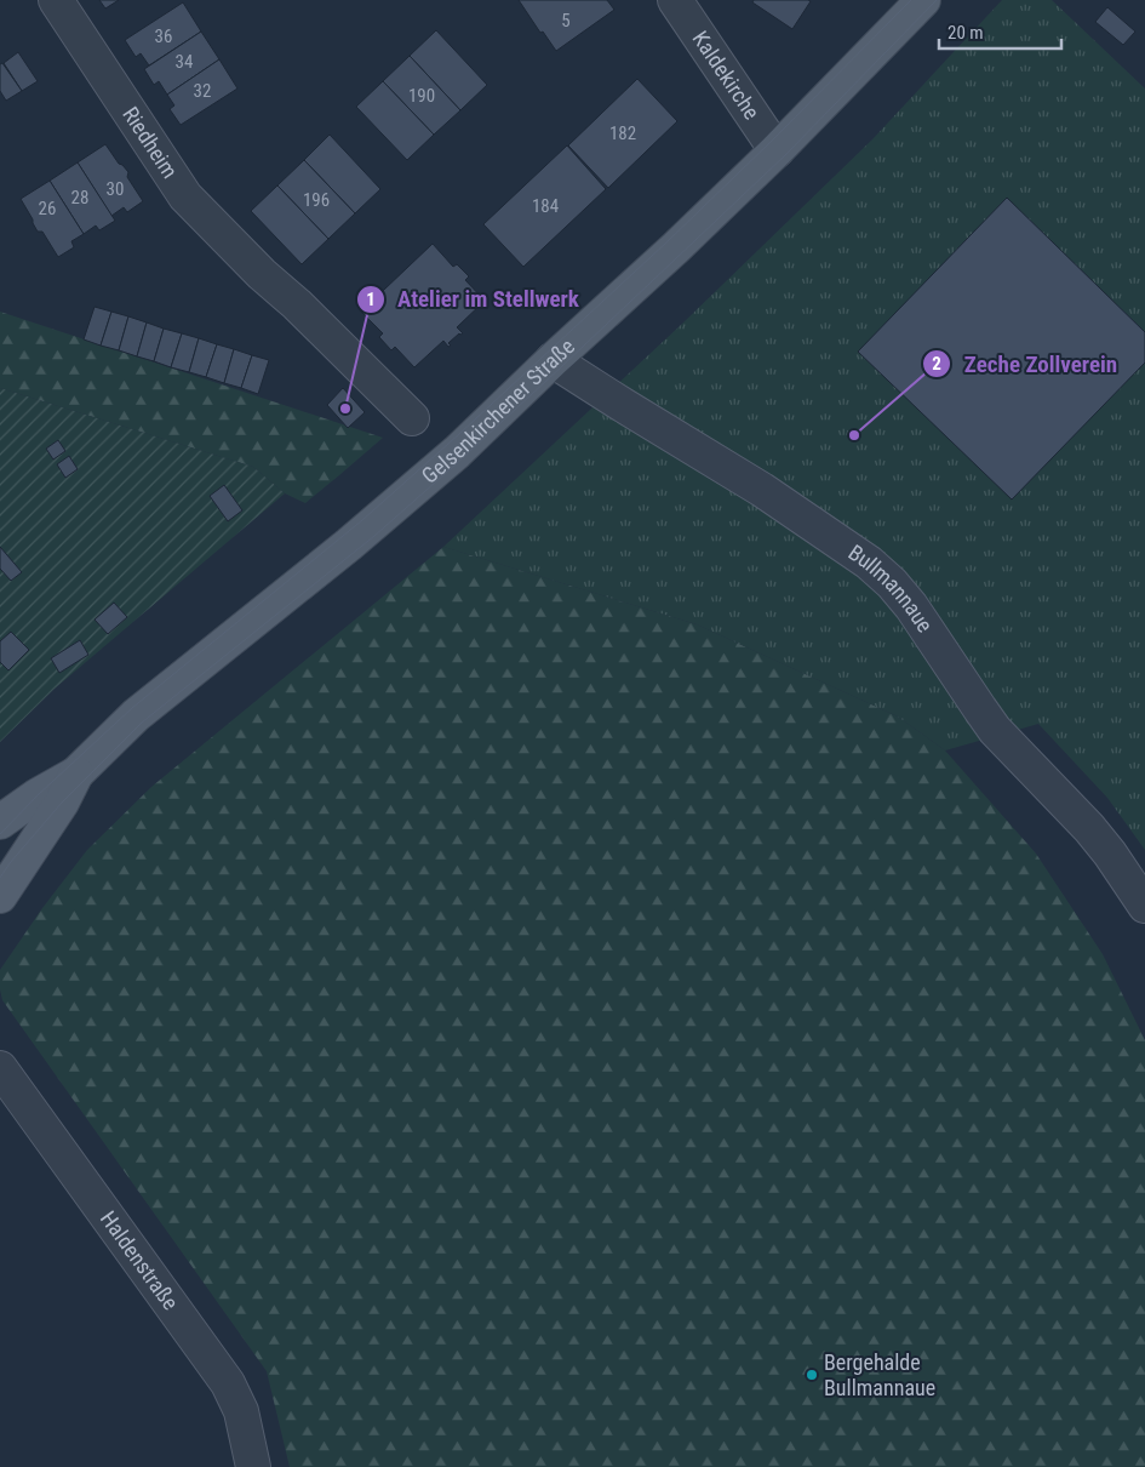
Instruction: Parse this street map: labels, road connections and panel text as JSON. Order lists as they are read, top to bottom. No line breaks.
{"streets":{"main road":["Gelsenkirchener Straße"],"street":["Kaldekirche","Riedheim","Bullmannaue","Haldenstraße"]},"crossings":[["Kaldekirche","Gelsenkirchener Straße"],["Gelsenkirchener Straße","Bullmannaue"]],"places":["Atelier im Stellwerk","Zeche Zollverein","Bergehalde Bullmannaue"],"house_numbers":["5","36","34","32","190","182","30","28","196","184","26"],"scale_bar":"20 m"}
